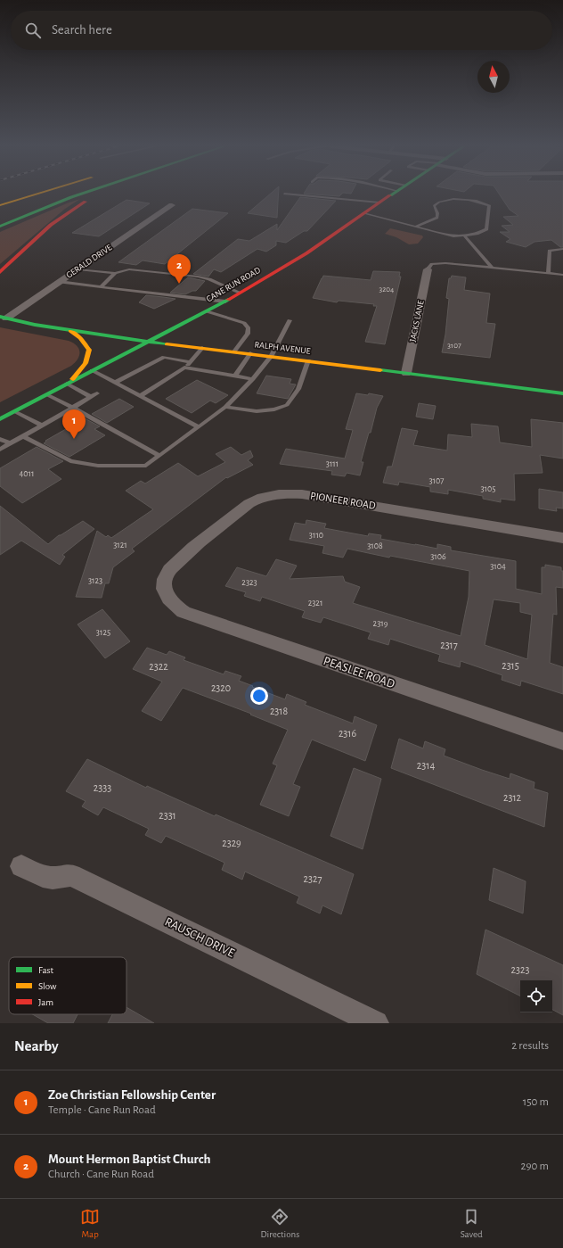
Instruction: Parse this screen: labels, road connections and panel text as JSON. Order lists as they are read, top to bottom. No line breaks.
{"streets":{"main road":["CANE RUN ROAD","RALPH AVENUE"],"street":["GERALD DRIVE","JACKS LANE","PIONEER ROAD","PEASLEE ROAD","RAUSCH DRIVE"]},"crossings":[["GERALD DRIVE","RALPH AVENUE"],["CANE RUN ROAD","RALPH AVENUE"],["JACKS LANE","RALPH AVENUE"],["PIONEER ROAD","PEASLEE ROAD"]],"house_numbers":["3204","3107","3111","4011","3107","3105","3110","3121","3108","3106","3104","3123","2323","2321","2319","3125","2317","2315","2322","2320","2318","2316","2314","2333","2312","2331","2329","2327","2323"],"legend":["Fast","Slow","Jam"],"north":"top","page":{"search":"Search here","pins":["2","1"],"heading":["Nearby","2 results"],"list":[{"mark":"1","name":"Zoe Christian Fellowship Center","note":"Temple · Cane Run Road","value":"150 m"},{"mark":"2","name":"Mount Hermon Baptist Church","note":"Church · Cane Run Road","value":"290 m"}],"nav":["Map","Directions","Saved"]}}
